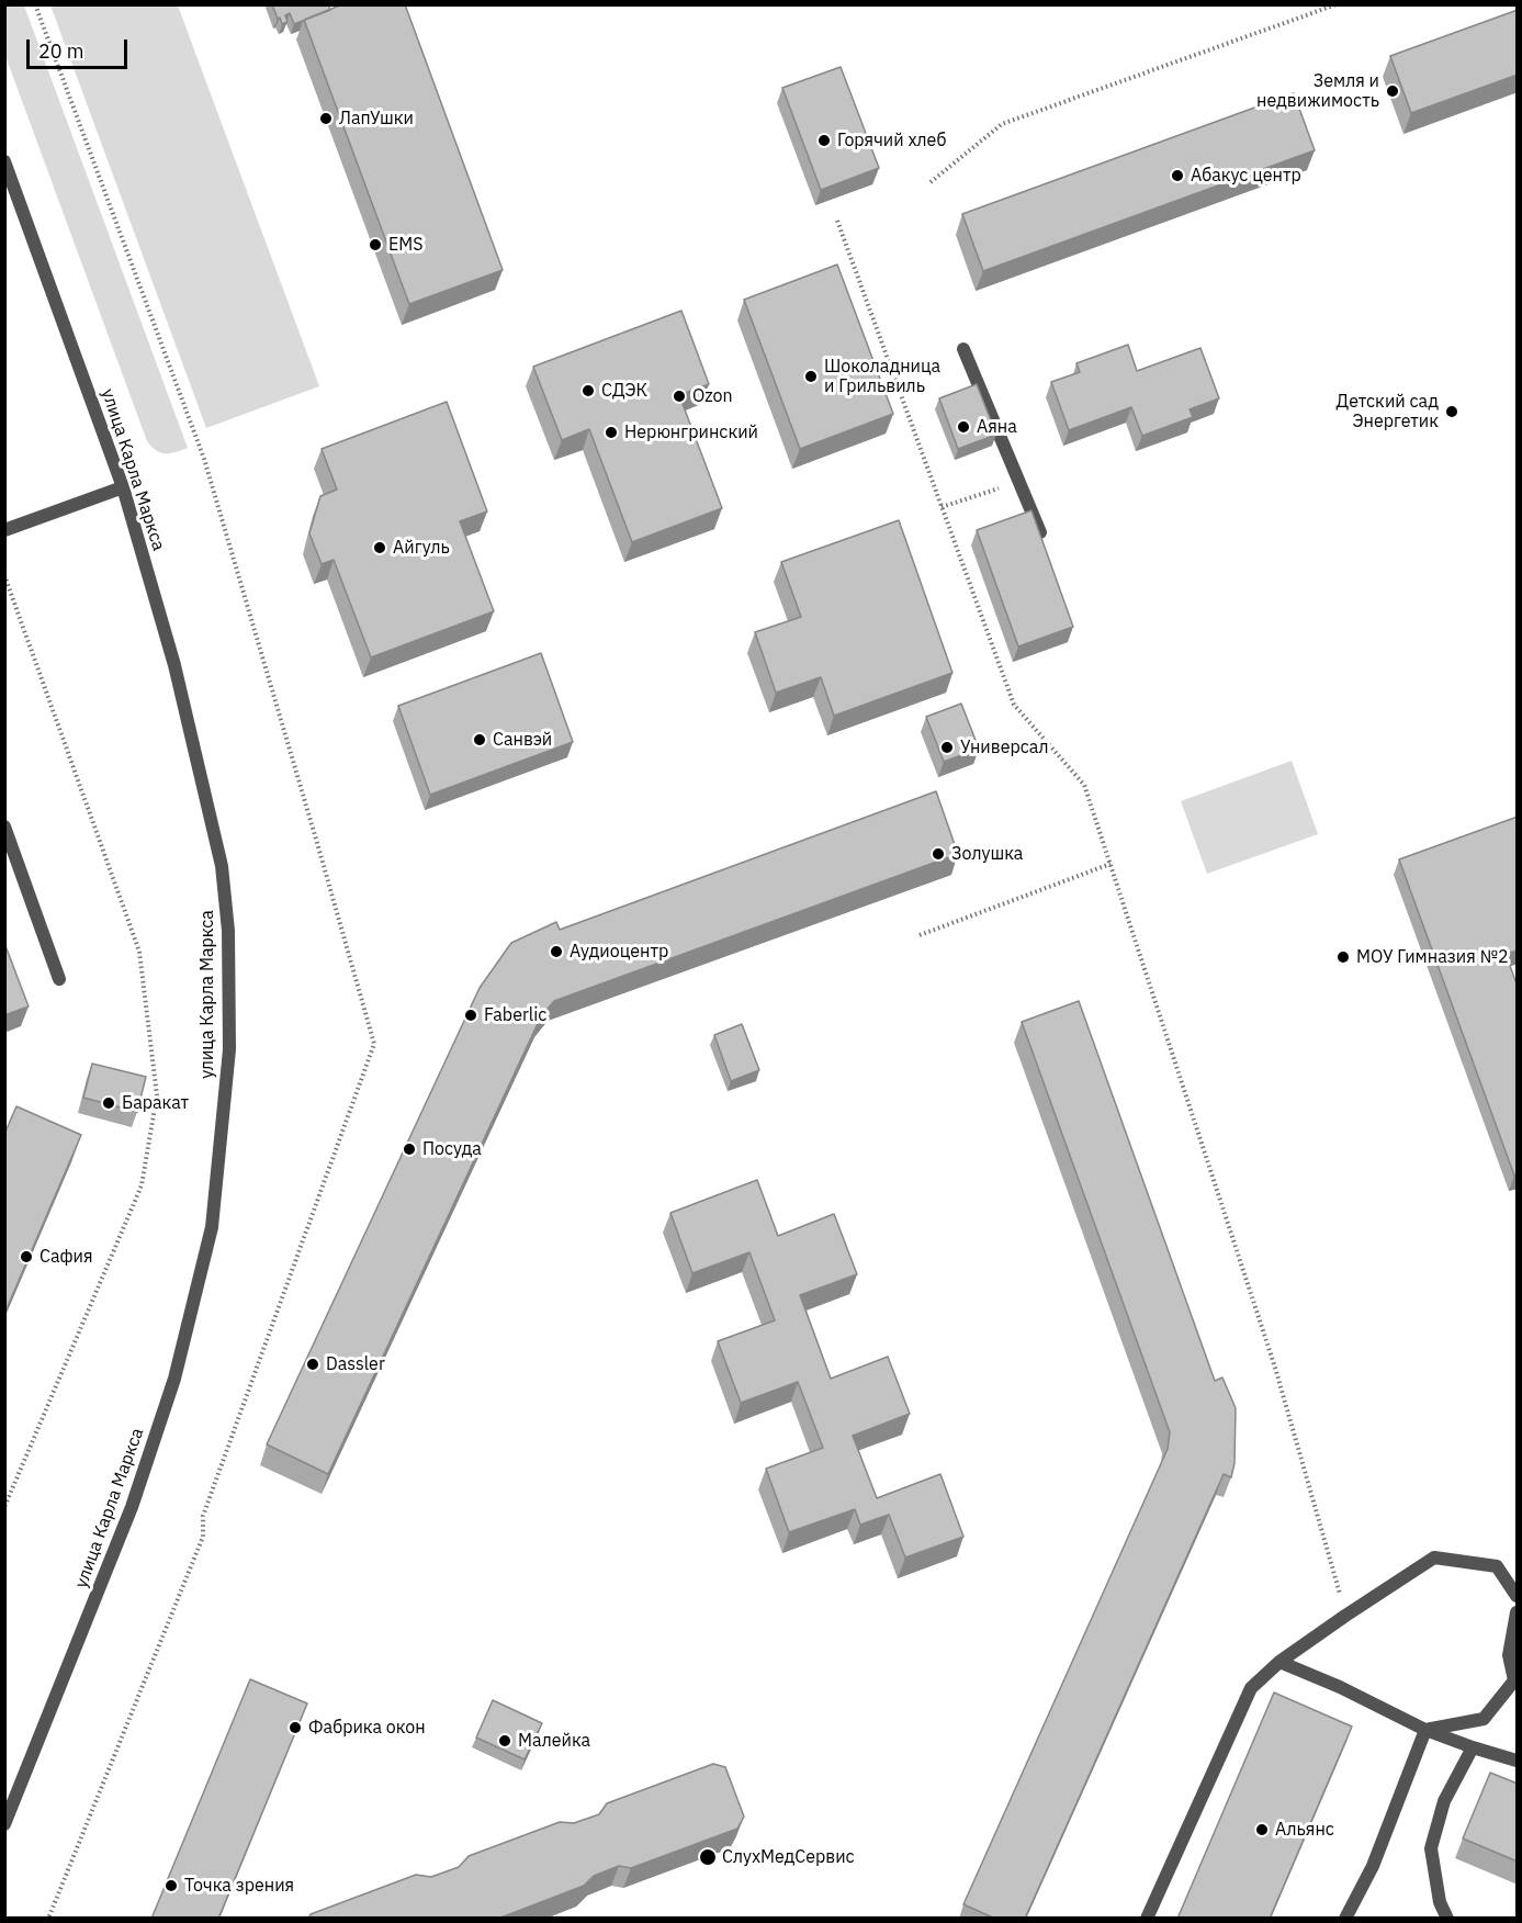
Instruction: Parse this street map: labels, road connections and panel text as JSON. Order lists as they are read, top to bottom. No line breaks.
{"streets":{"street":["улица Карла Маркса"]},"places":["Земля и недвижимость","ЛапУшки","Горячий хлеб","Абакус центр","EMS","Шоколадница и Грильвиль","СДЭК","Ozon","Детский сад Энергетик","Аяна","Нерюнгринский","Айгуль","Санвэй","Универсал","Золушка","Аудиоцентр","МОУ Гимназия №2","Faberlic","Баракат","Посуда","Сафия","Dassler","Фабрика окон","Малейка","Альянс","СлухМедСервис","Точка зрения"],"scale_bar":"20 m"}
